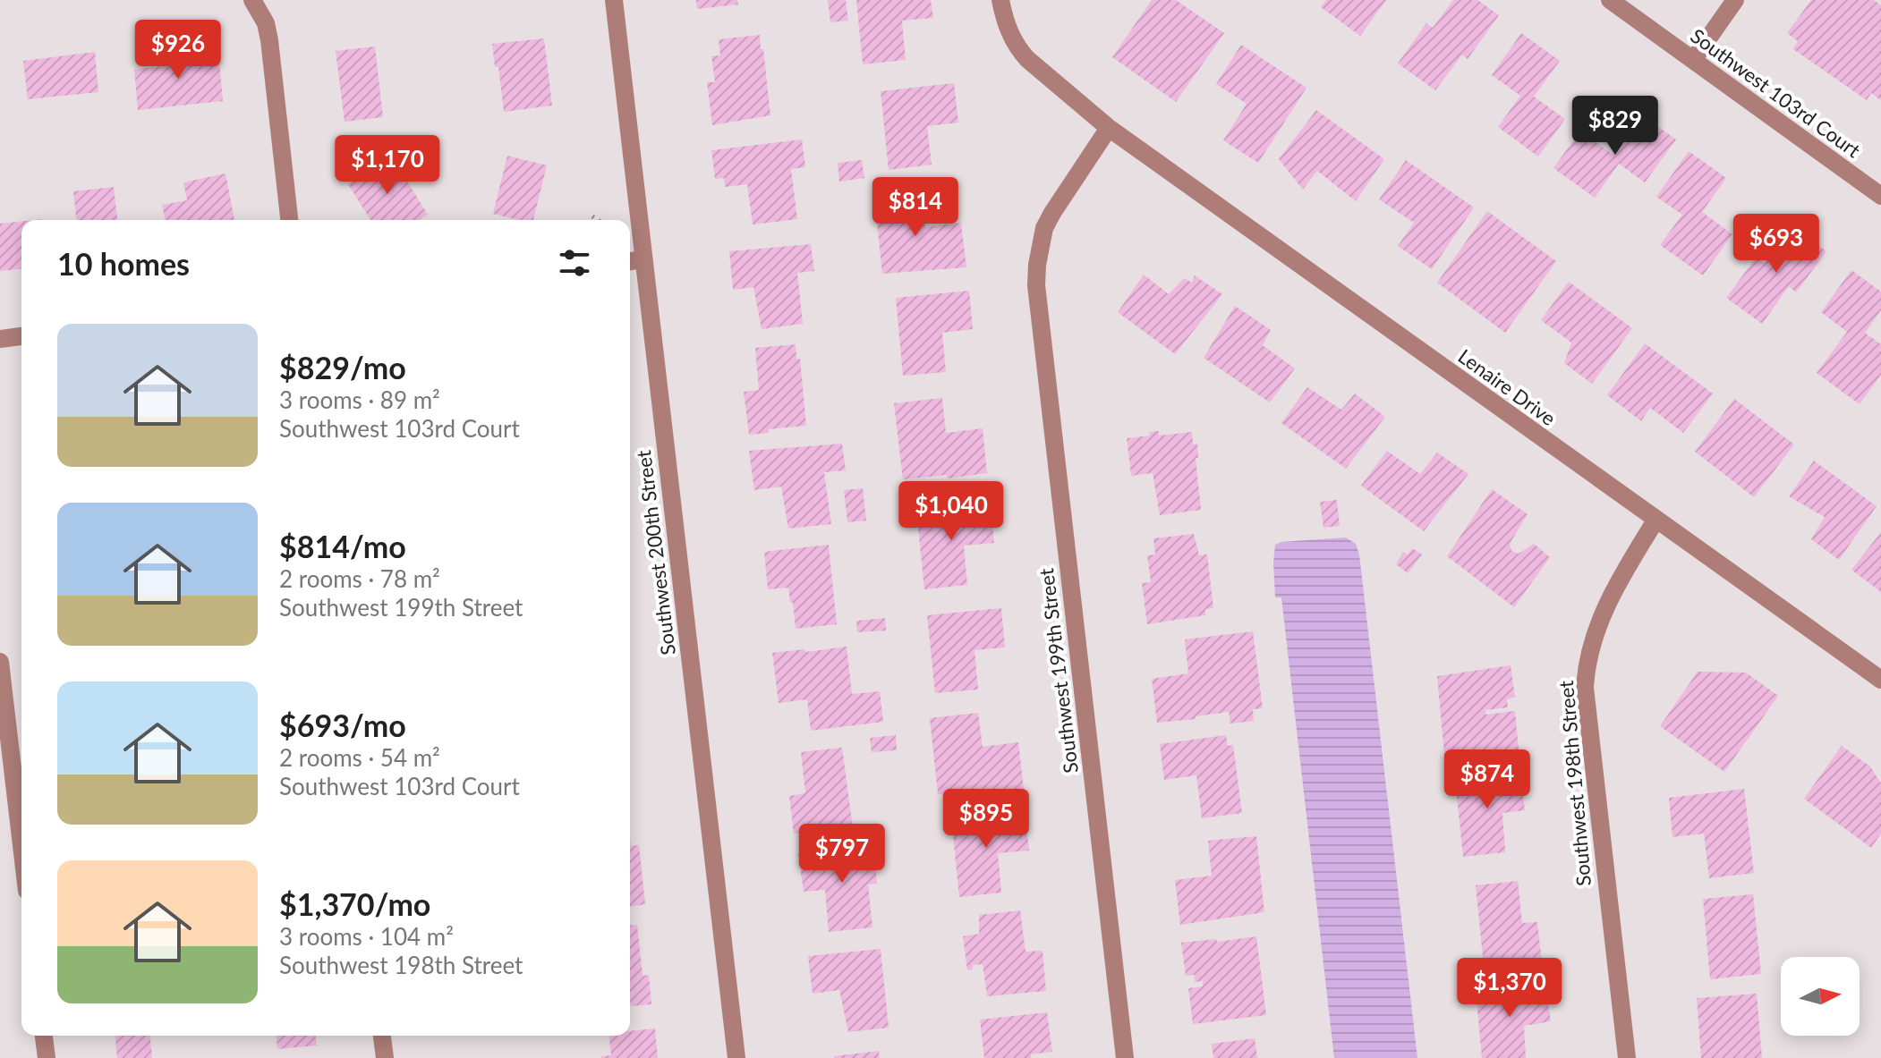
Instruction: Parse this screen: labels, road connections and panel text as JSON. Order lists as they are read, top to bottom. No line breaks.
{"streets":{"street":["Southwest 103rd Court","Lenaire Drive","Southwest 200th Street","Southwest 199th Street","Southwest 198th Street"]},"crossings":[["Lenaire Drive","Southwest 199th Street"],["Lenaire Drive","Southwest 198th Street"]],"north":"right","page":{"price":["$926","$829","$1,170","$814","$693","$1,040","$874","$895","$797","$1,370"],"heading":"10 homes","list":[{"name":"$829/mo","note":"3 rooms · 89 m² · Southwest 103rd Court"},{"name":"$814/mo","note":"2 rooms · 78 m² · Southwest 199th Street"},{"name":"$693/mo","note":"2 rooms · 54 m² · Southwest 103rd Court"},{"name":"$1,370/mo","note":"3 rooms · 104 m² · Southwest 198th Street"}]}}
